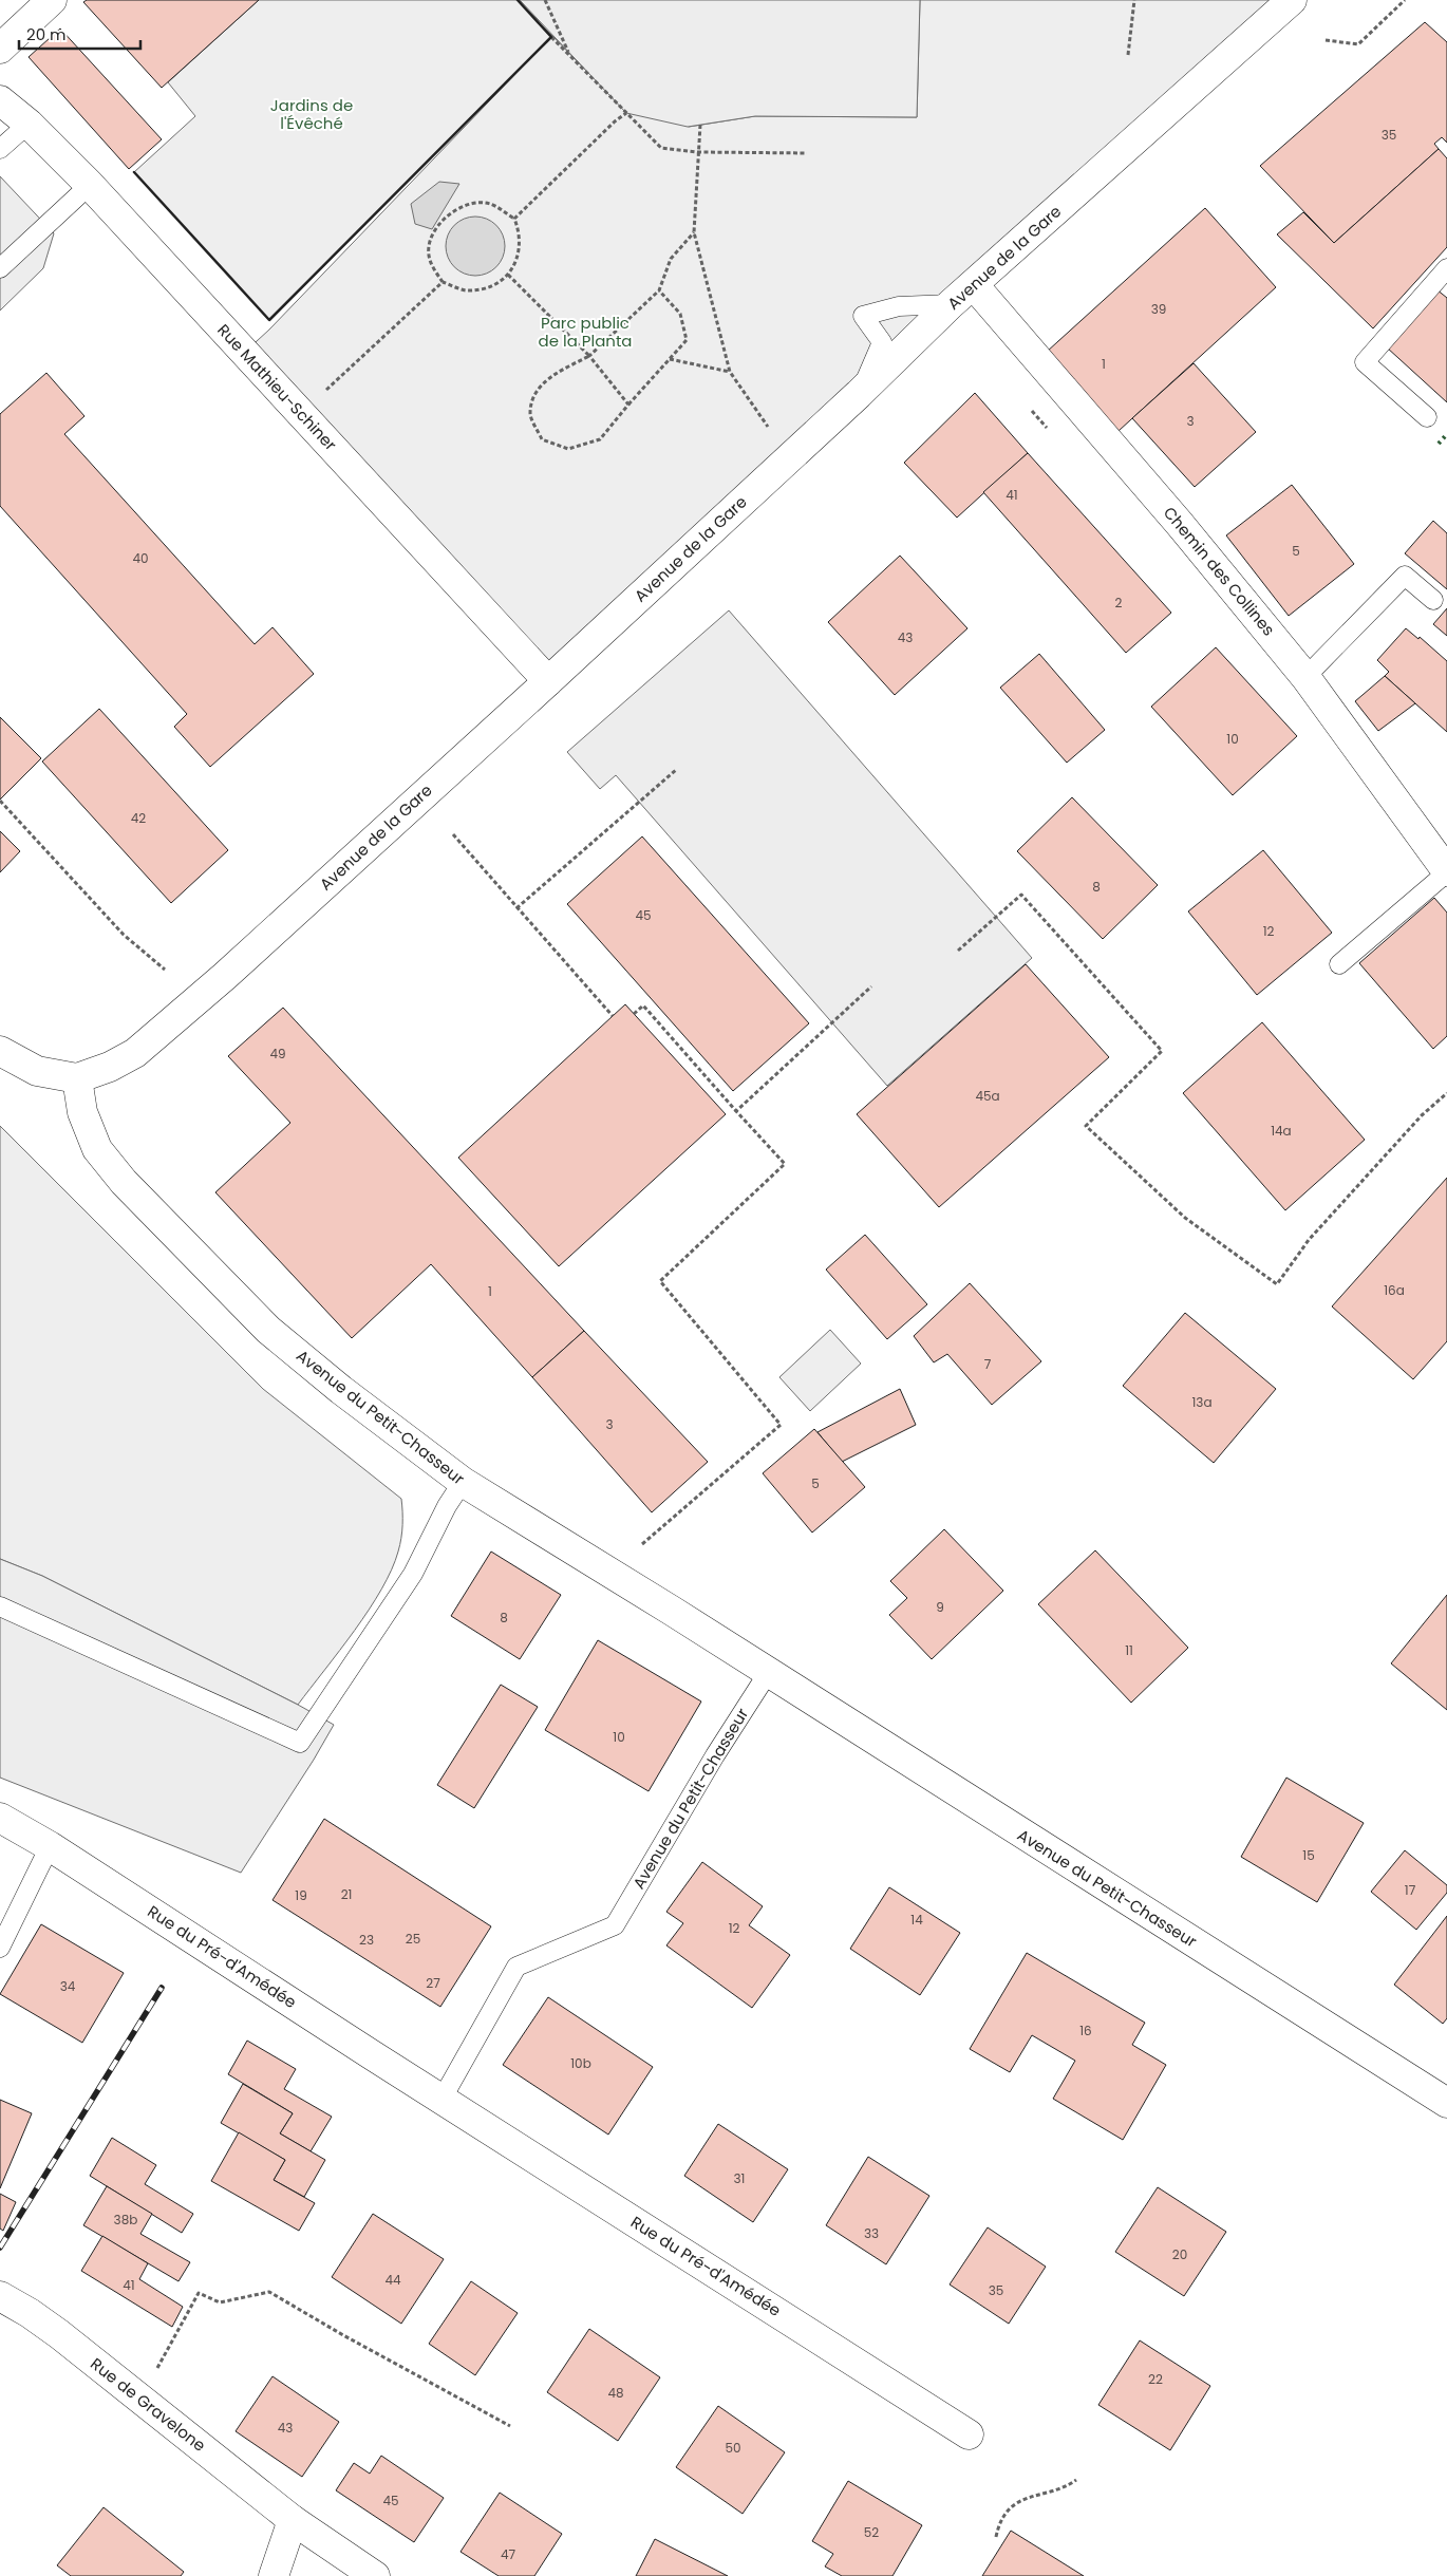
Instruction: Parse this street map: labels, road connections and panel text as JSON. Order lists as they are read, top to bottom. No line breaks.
{"streets":{"street":["Avenue de la Gare","Rue Mathieu-Schiner","Chemin des Collines","Avenue du Petit-Chasseur","Rue du Pré-d'Amédée","Rue de Gravelone"]},"crossings":[["Avenue de la Gare","Rue Mathieu-Schiner"],["Avenue de la Gare","Chemin des Collines"],["Avenue de la Gare","Avenue du Petit-Chasseur"],["Avenue du Petit-Chasseur","Rue du Pré-d'Amédée"]],"parks":["Jardins de l'Évêché","Parc public de la Planta"],"house_numbers":["35","39","1","3","41","5","40","2","43","10","42","8","45","12","49","45a","14a","16a","1","7","13a","3","5","9","8","11","10","15","17","21","19","14","12","25","23","27","34","16","10b","31","38b","33","20","44","41","35","22","48","43","50","45","52","47"],"scale_bar":"20 m"}
